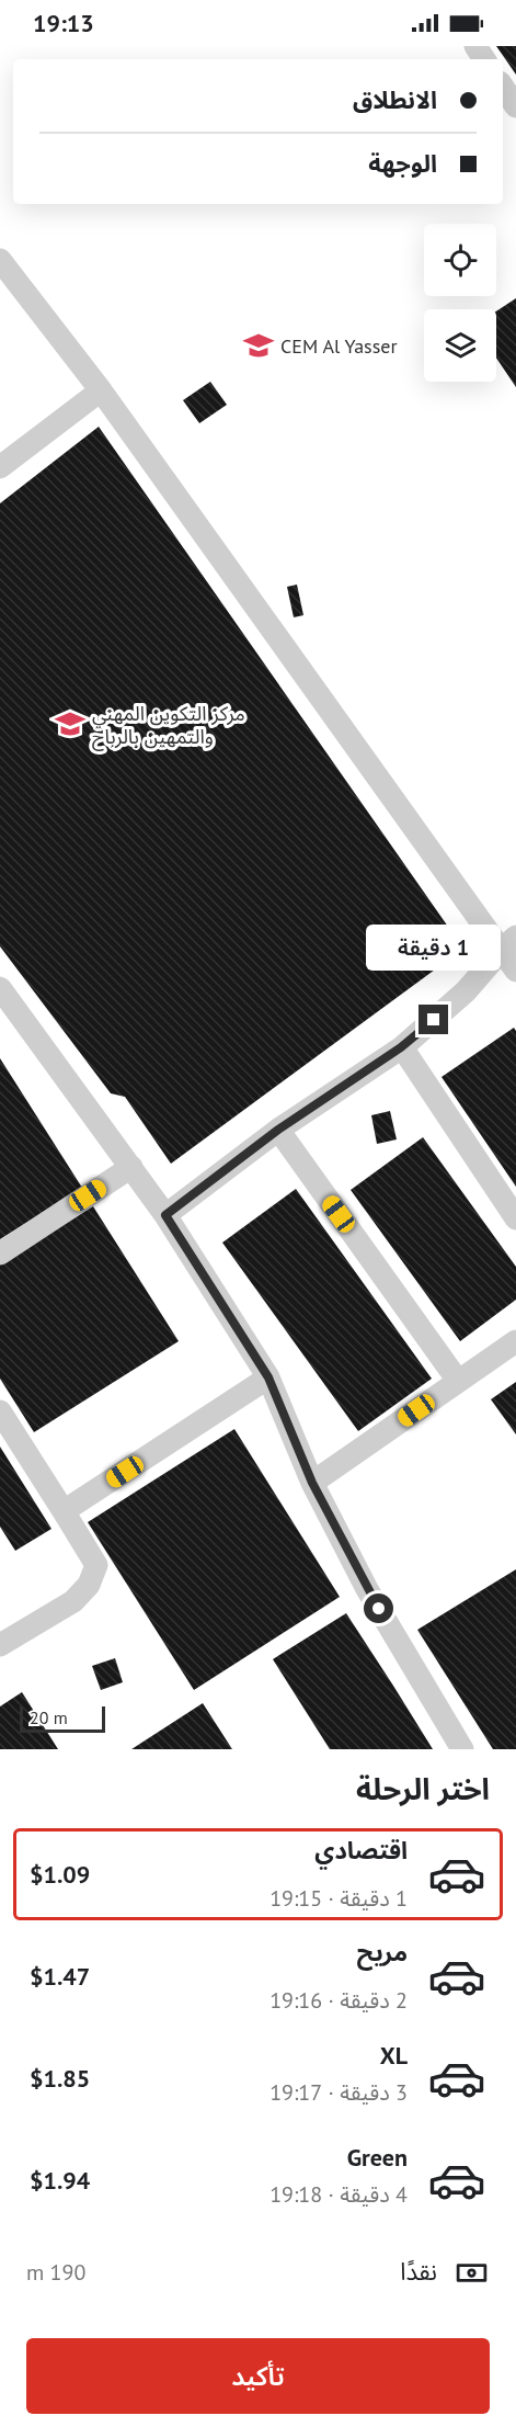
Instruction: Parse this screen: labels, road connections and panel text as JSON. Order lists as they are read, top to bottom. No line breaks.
{"places":{"school or university":["CEM Al Yasser","مركز التكوين المهني والتمهين بالرباح"]},"scale_bar":"20 m","page":{"status":"19:13","banner":["الانطلاق","الوجهة"],"bubble":"1 دقيقة","scale":"20 m","heading":"اختر الرحلة","list":[{"name":"اقتصادي","note":"1 دقيقة · 19:15","value":"$1.09"},{"name":"مريح","note":"2 دقيقة · 19:16","value":"$1.47"},{"name":"XL","note":"3 دقيقة · 19:17","value":"$1.85"},{"name":"Green","note":"4 دقيقة · 19:18","value":"$1.94"}],"pay":["نقدًا","190 m"],"buttons":"تأكيد"}}
